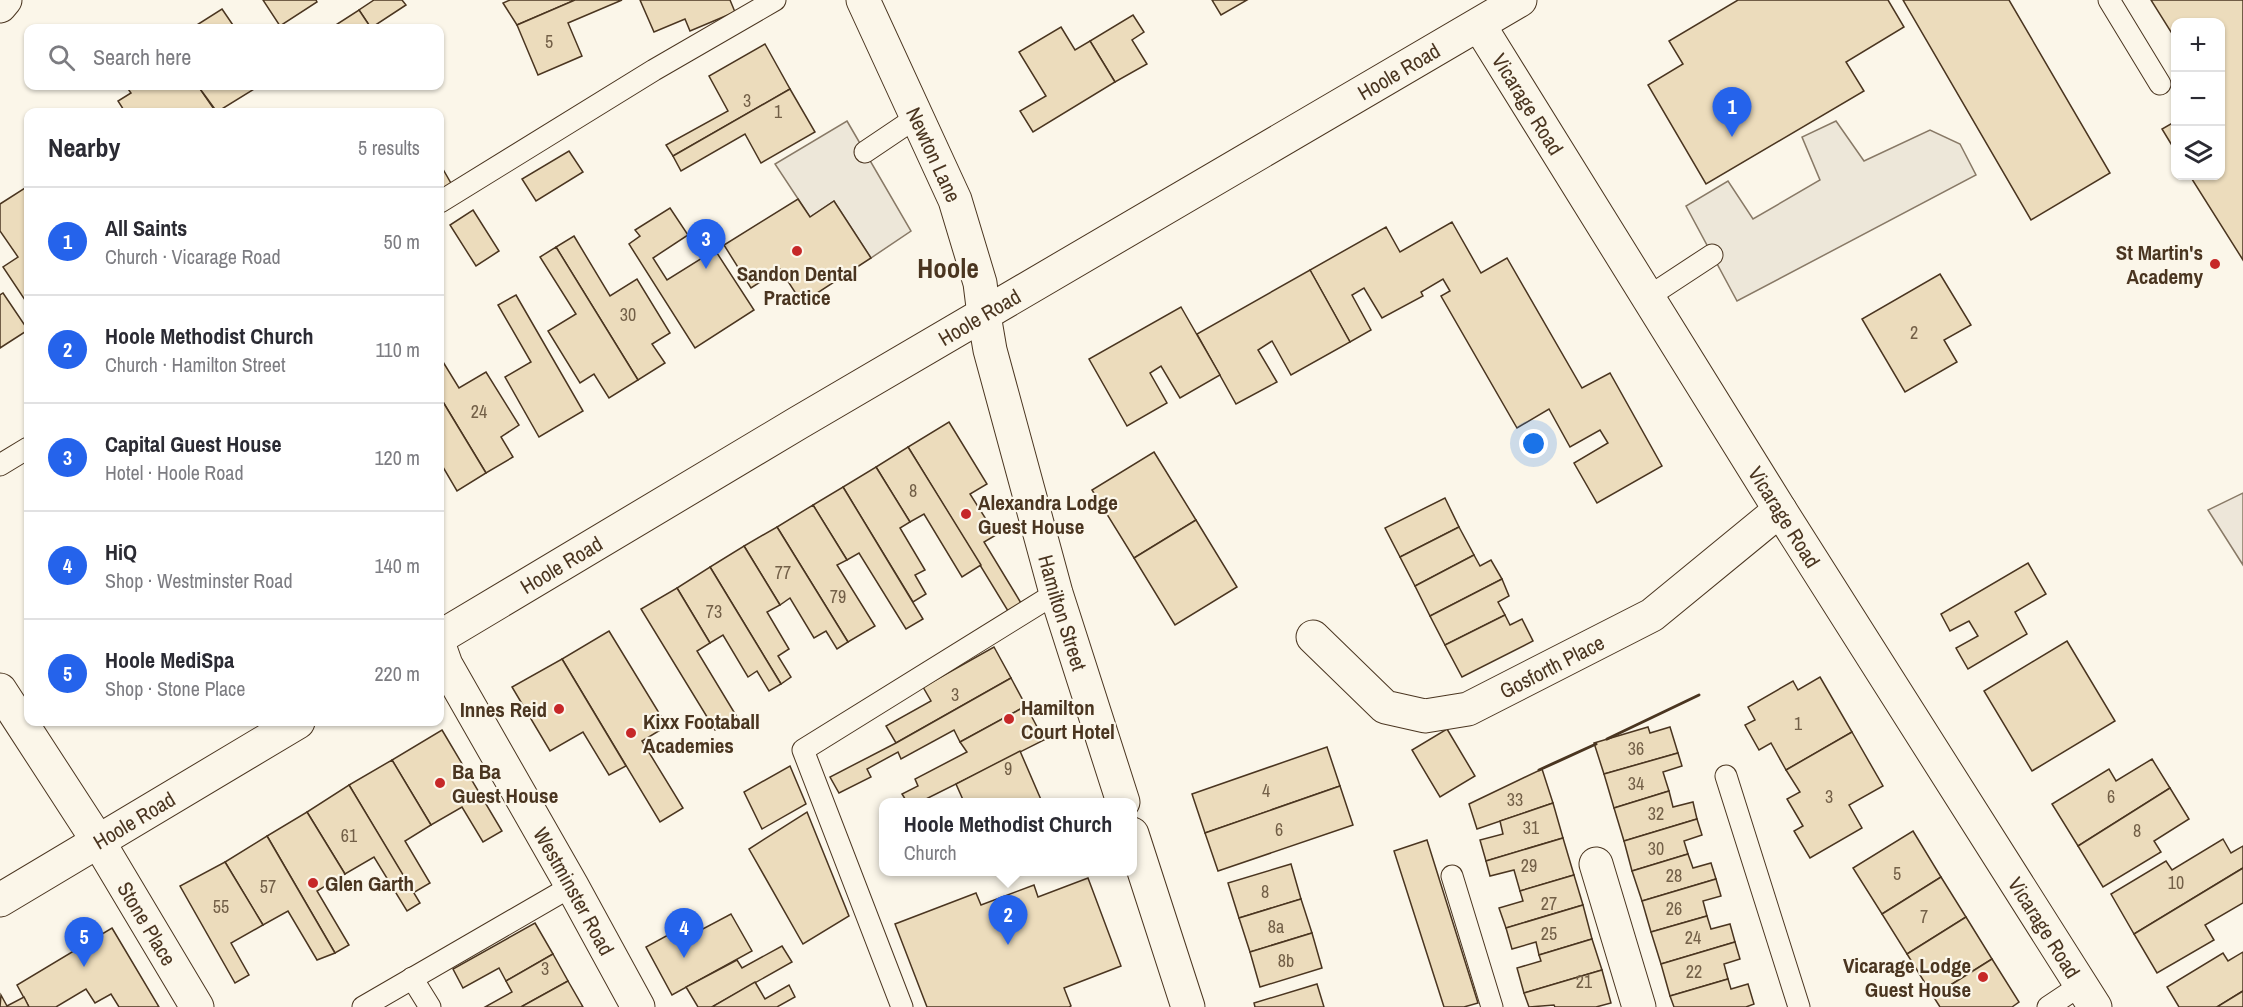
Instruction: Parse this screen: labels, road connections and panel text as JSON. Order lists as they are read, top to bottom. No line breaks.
{"streets":{"main road":["Hoole Road","Vicarage Road","Newton Lane","Hamilton Street","Gosforth Place","Westminster Road","Stone Place"]},"crossings":[["Hoole Road","Vicarage Road"],["Hoole Road","Newton Lane"],["Hoole Road","Hamilton Street"],["Hoole Road","Stone Place"],["Vicarage Road","Gosforth Place"],["Newton Lane","Hamilton Street"]],"districts":["Hoole"],"places":["Sandon Dental Practice","St Martin's Academy","Alexandra Lodge Guest House","Innes Reid","Hamilton Court Hotel","Kixx Footaball Academies","Ba Ba Guest House","Glen Garth","Vicarage Lodge Guest House"],"house_numbers":["5","3","1","30","2","24","8","77","79","73","3","1","36","9","34","4","3","6","33","32","31","6","8","61","30","29","5","28","10","57","8","27","55","26","7","8a","25","24","8b","3","22","21"],"page":{"map_buttons":["+","−"],"search":"Search here","pins":["1","3","2","4","5"],"heading":["Nearby","5 results"],"list":[{"mark":"1","name":"All Saints","note":"Church · Vicarage Road","value":"50 m"},{"mark":"2","name":"Hoole Methodist Church","note":"Church · Hamilton Street","value":"110 m"},{"mark":"3","name":"Capital Guest House","note":"Hotel · Hoole Road","value":"120 m"},{"mark":"4","name":"HiQ","note":"Shop · Westminster Road","value":"140 m"},{"mark":"5","name":"Hoole MediSpa","note":"Shop · Stone Place","value":"220 m"}],"popup":["Hoole Methodist Church","Church"]}}
